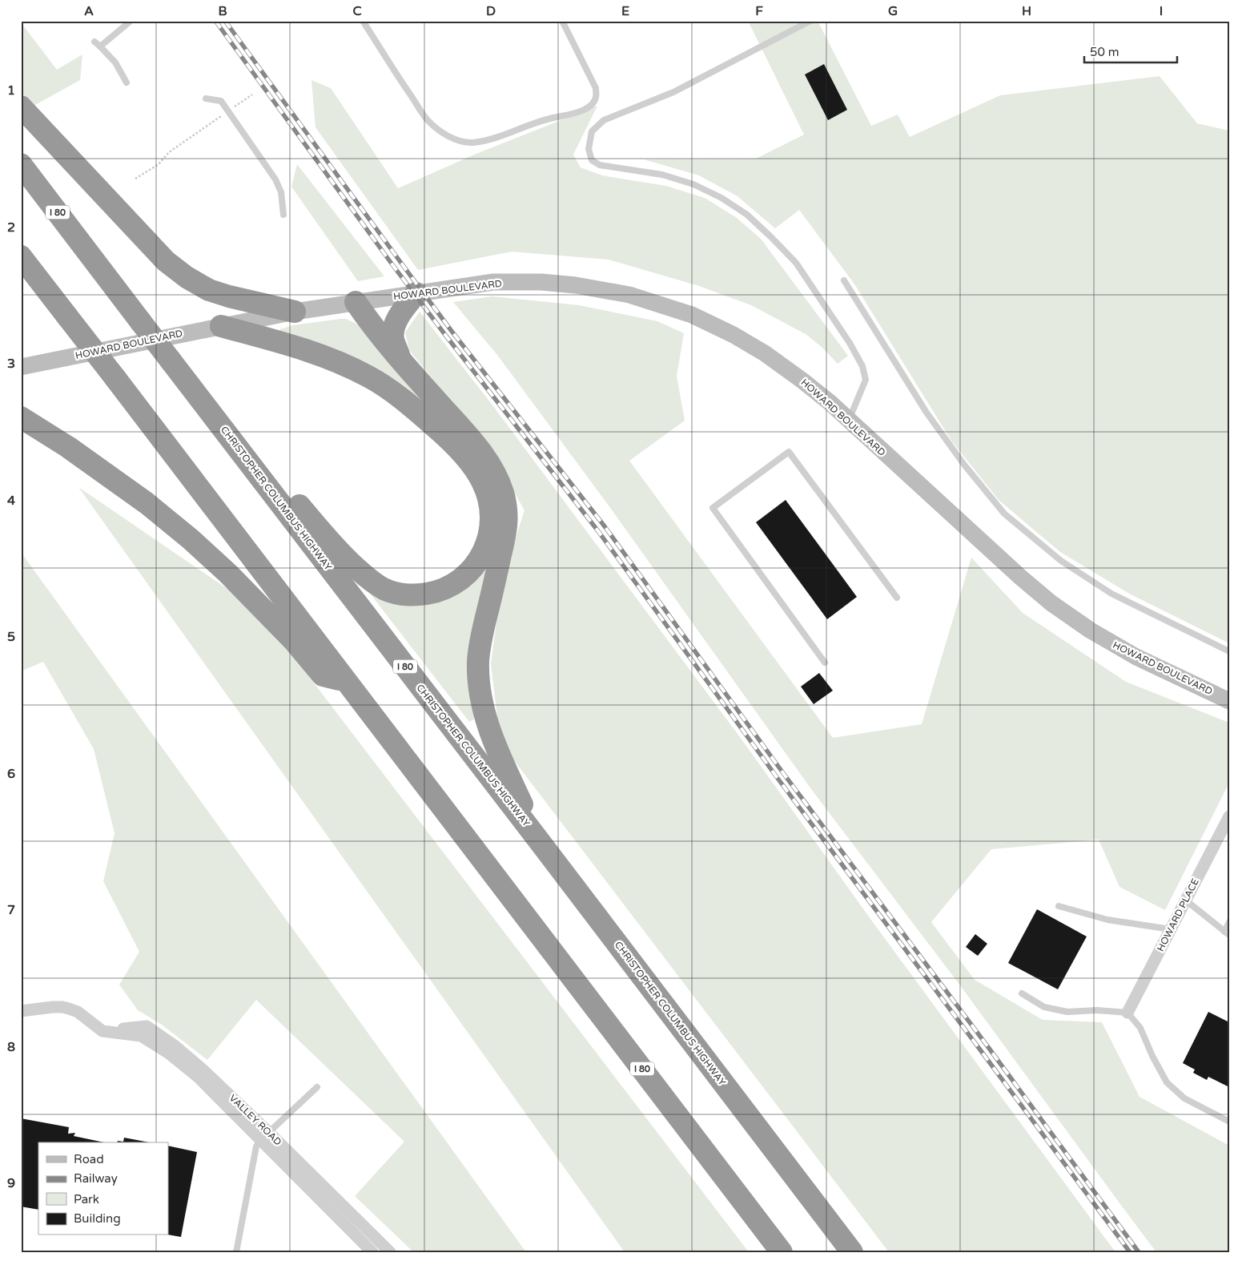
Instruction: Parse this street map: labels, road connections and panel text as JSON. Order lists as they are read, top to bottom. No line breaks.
{"streets":{"highway":["I 80","CHRISTOPHER COLUMBUS HIGHWAY"],"main road":["HOWARD BOULEVARD"],"street":["HOWARD PLACE","VALLEY ROAD"]},"legend":["Road","Railway","Park","Building"],"scale_bar":"50 m","grid":{"columns":["A","B","C","D","E","F","G","H","I"],"rows":["1","2","3","4","5","6","7","8","9"]}}
